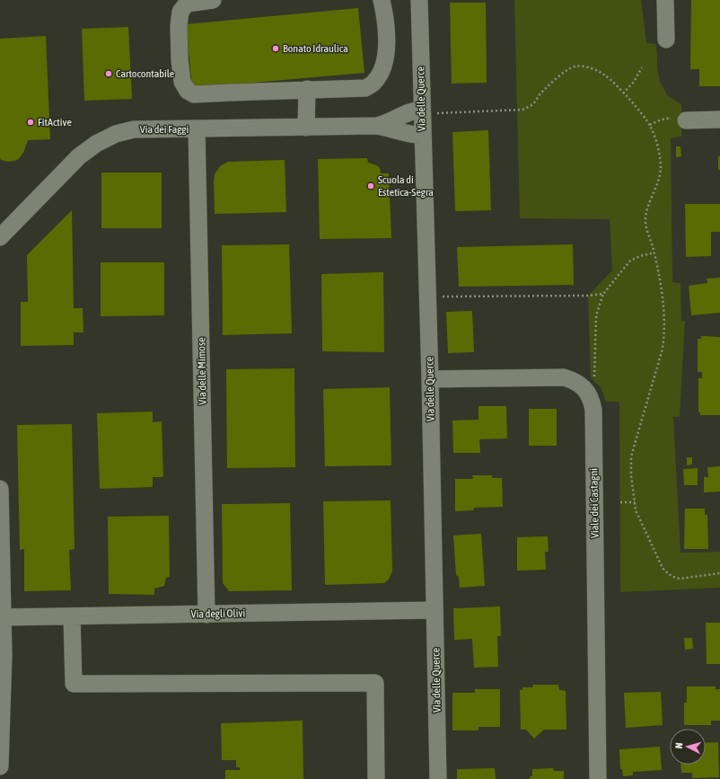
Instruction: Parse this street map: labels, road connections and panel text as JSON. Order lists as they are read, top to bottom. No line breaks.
{"streets":{"street":["Via delle Querce","Via dei Faggi","Via delle Mimose","Viale dei Castagni","Via degli Olivi"]},"crossings":[["Via delle Querce","Via dei Faggi"],["Via delle Querce","Viale dei Castagni"],["Via delle Querce","Via degli Olivi"],["Via dei Faggi","Via delle Mimose"],["Via delle Mimose","Via degli Olivi"]],"places":["Bonato Idraulica","Cartocontabile","FitActive","Scuola di Estetica-Segra"],"north":"left"}
